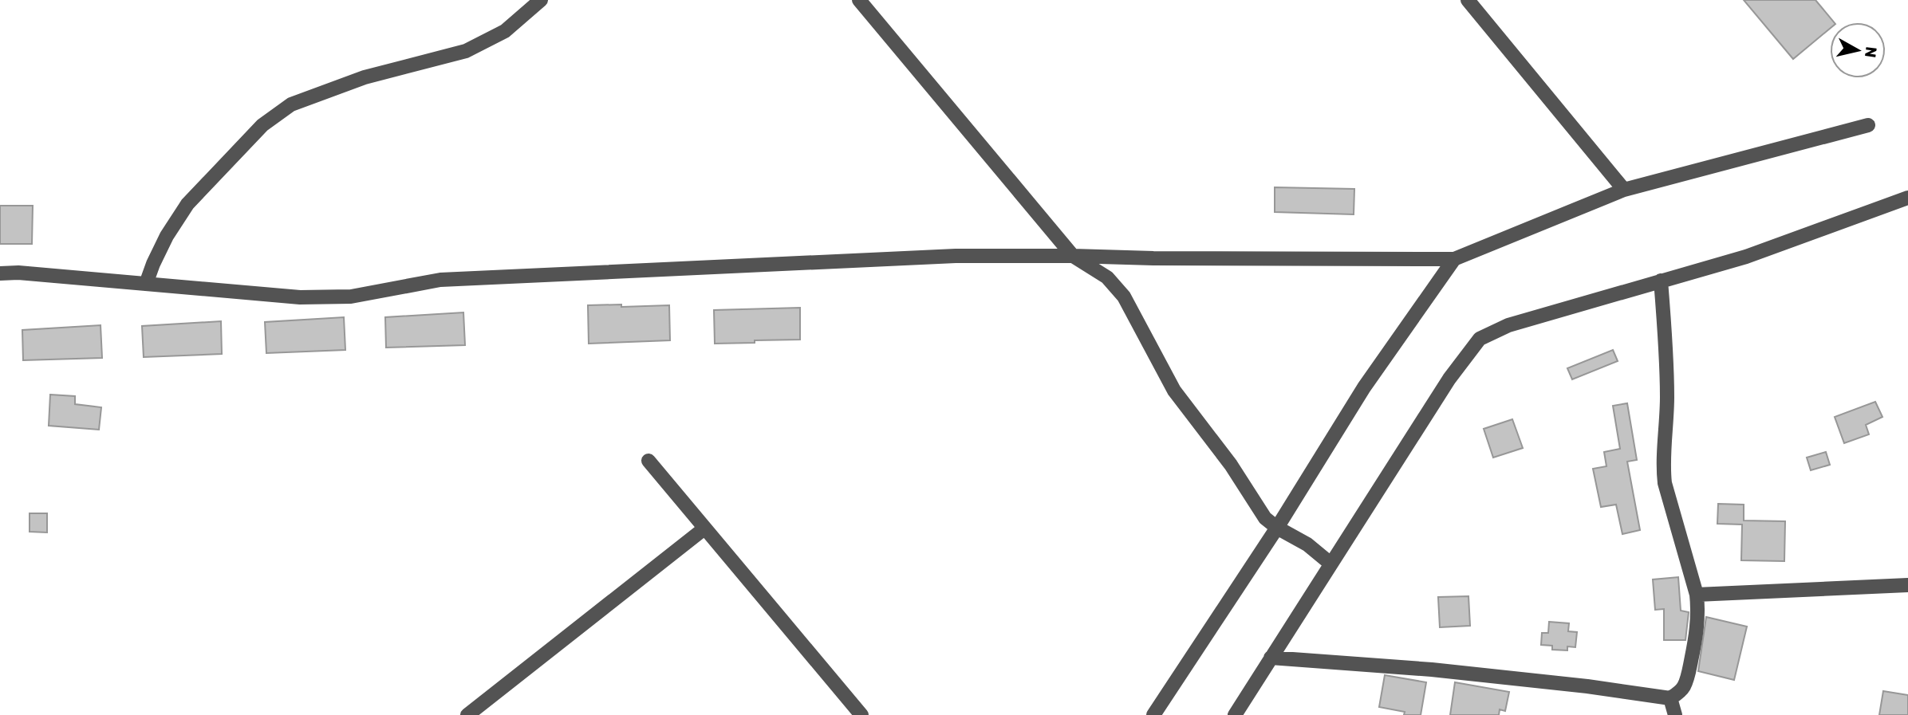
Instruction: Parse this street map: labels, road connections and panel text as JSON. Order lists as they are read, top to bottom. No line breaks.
{"north":"right"}
